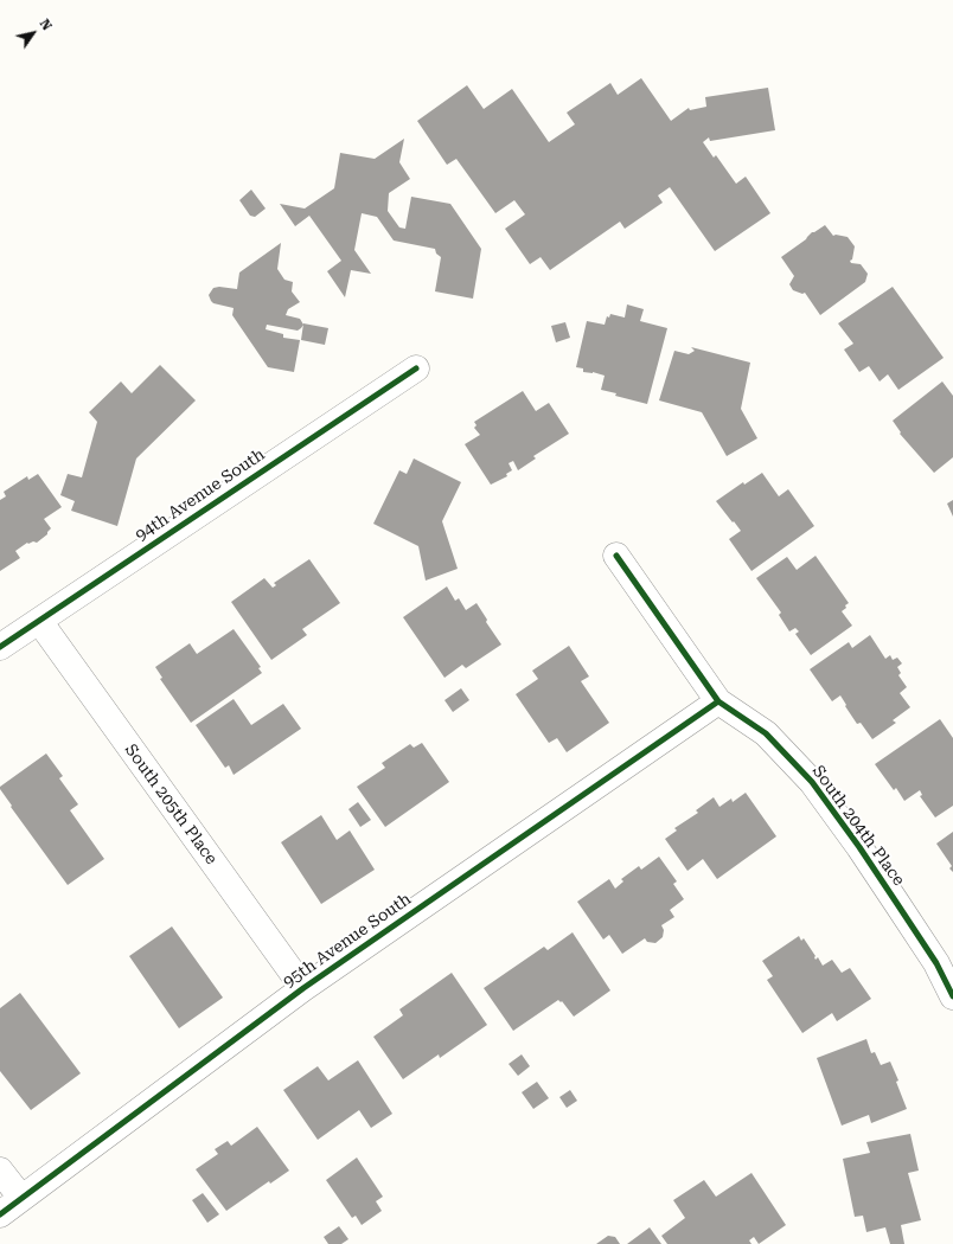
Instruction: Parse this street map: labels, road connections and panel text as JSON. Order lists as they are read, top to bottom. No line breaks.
{"streets":{"street":["94th Avenue South","South 205th Place","South 204th Place","95th Avenue South"]},"crossings":[["94th Avenue South","South 205th Place"],["South 205th Place","95th Avenue South"],["South 204th Place","95th Avenue South"]],"north":"top right"}
